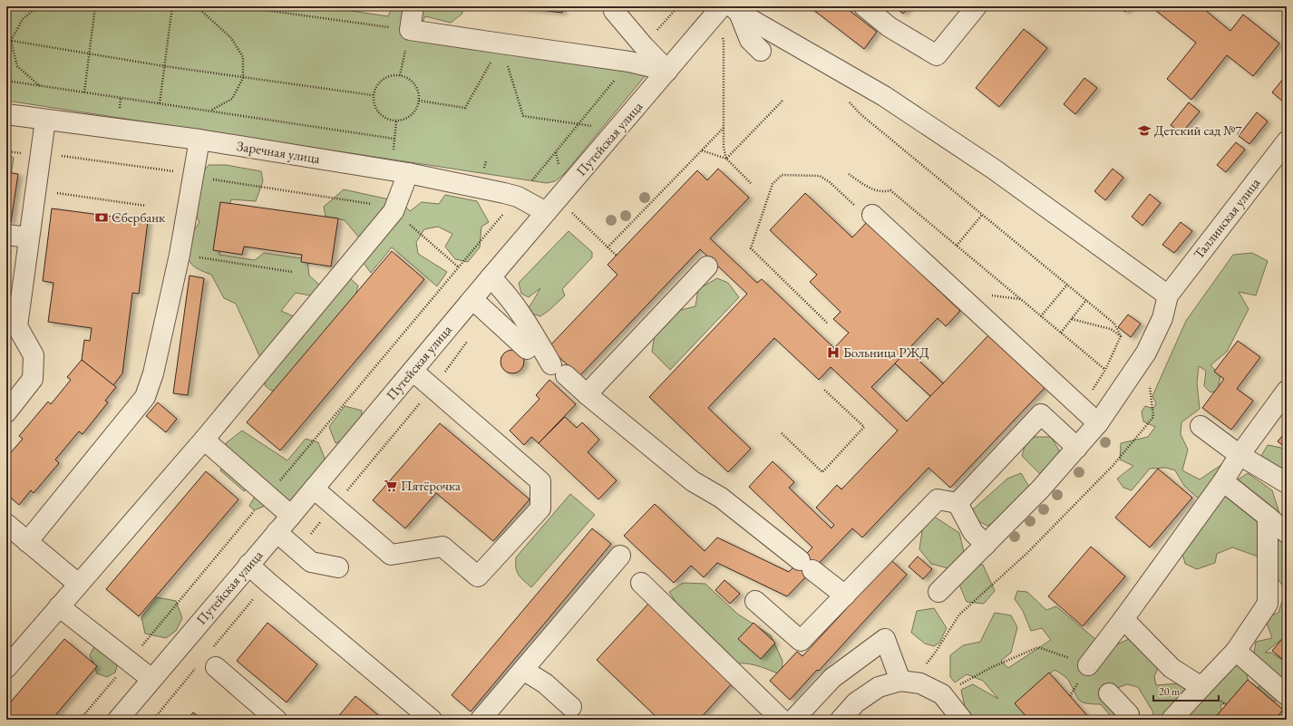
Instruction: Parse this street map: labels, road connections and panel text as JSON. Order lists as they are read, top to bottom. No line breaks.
{"streets":{"street":["Путейская улица","Заречная улица","Таллинская улица"]},"crossings":[["Путейская улица","Заречная улица"]],"places":{"school or university":["Детский сад №7"],"bank":["Сбербанк"],"hospital":["Больница РЖД"],"supermarket":["Пятёрочка"]},"scale_bar":"20 m"}
